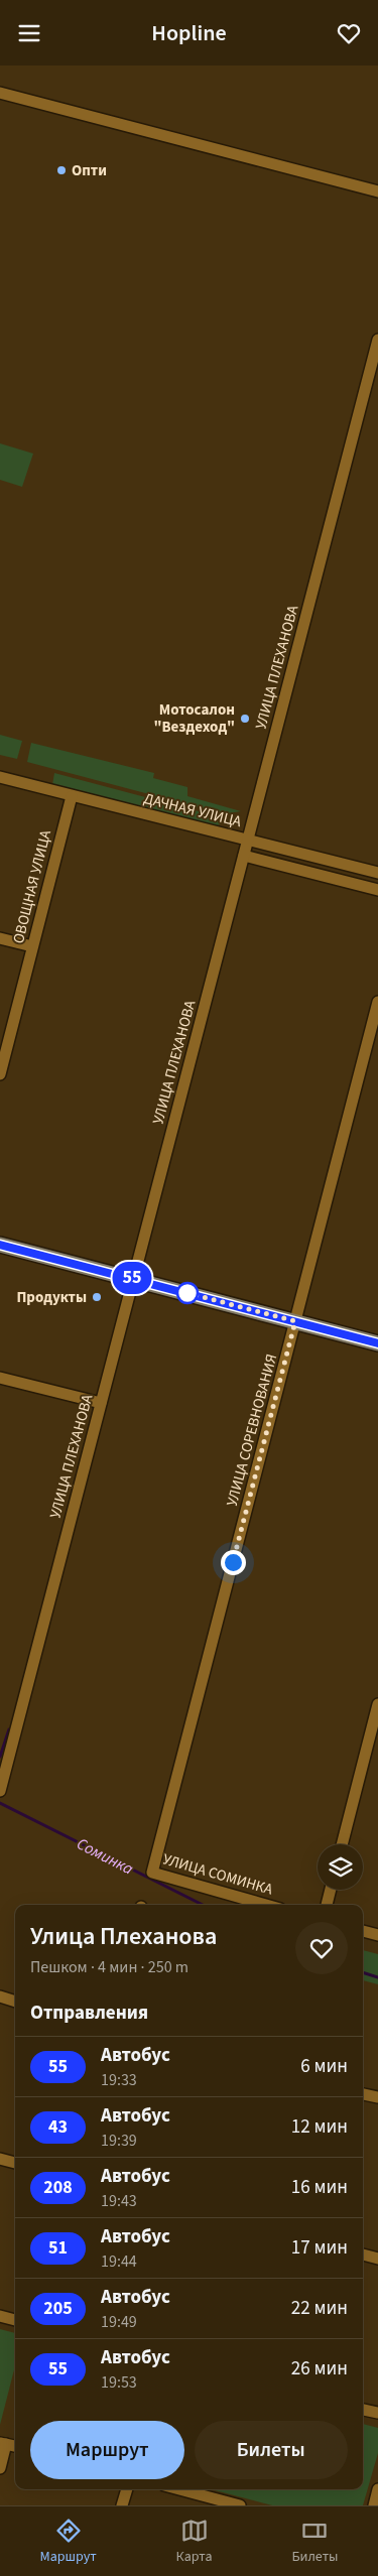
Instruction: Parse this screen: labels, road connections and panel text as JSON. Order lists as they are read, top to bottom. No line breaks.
{"streets":{"street":["УЛИЦА ПЛЕХАНОВА","ДАЧНАЯ УЛИЦА","ОВОЩНАЯ УЛИЦА","УЛИЦА СОРЕВНОВАНИЯ","УЛИЦА СОМИНКА"]},"crossings":[["УЛИЦА ПЛЕХАНОВА","ДАЧНАЯ УЛИЦА"],["ДАЧНАЯ УЛИЦА","ОВОЩНАЯ УЛИЦА"],["УЛИЦА СОРЕВНОВАНИЯ","УЛИЦА СОМИНКА"]],"water":["Соминка"],"places":["Опти","Мотосалон \"Вездеход\"","Продукты"],"lines":["bus line 55"],"page":{"header":"Hopline","on_map":"55","heading":[["Улица Плеханова","Пешком · 4 мин · 250 m"],"Отправления"],"list":[{"mark":"55","name":"Автобус","note":"19:33","value":"6 мин"},{"mark":"43","name":"Автобус","note":"19:39","value":"12 мин"},{"mark":"208","name":"Автобус","note":"19:43","value":"16 мин"},{"mark":"51","name":"Автобус","note":"19:44","value":"17 мин"},{"mark":"205","name":"Автобус","note":"19:49","value":"22 мин"},{"mark":"55","name":"Автобус","note":"19:53","value":"26 мин"}],"buttons":["Маршрут","Билеты"],"tabs":["Маршрут","Карта","Билеты"]}}
